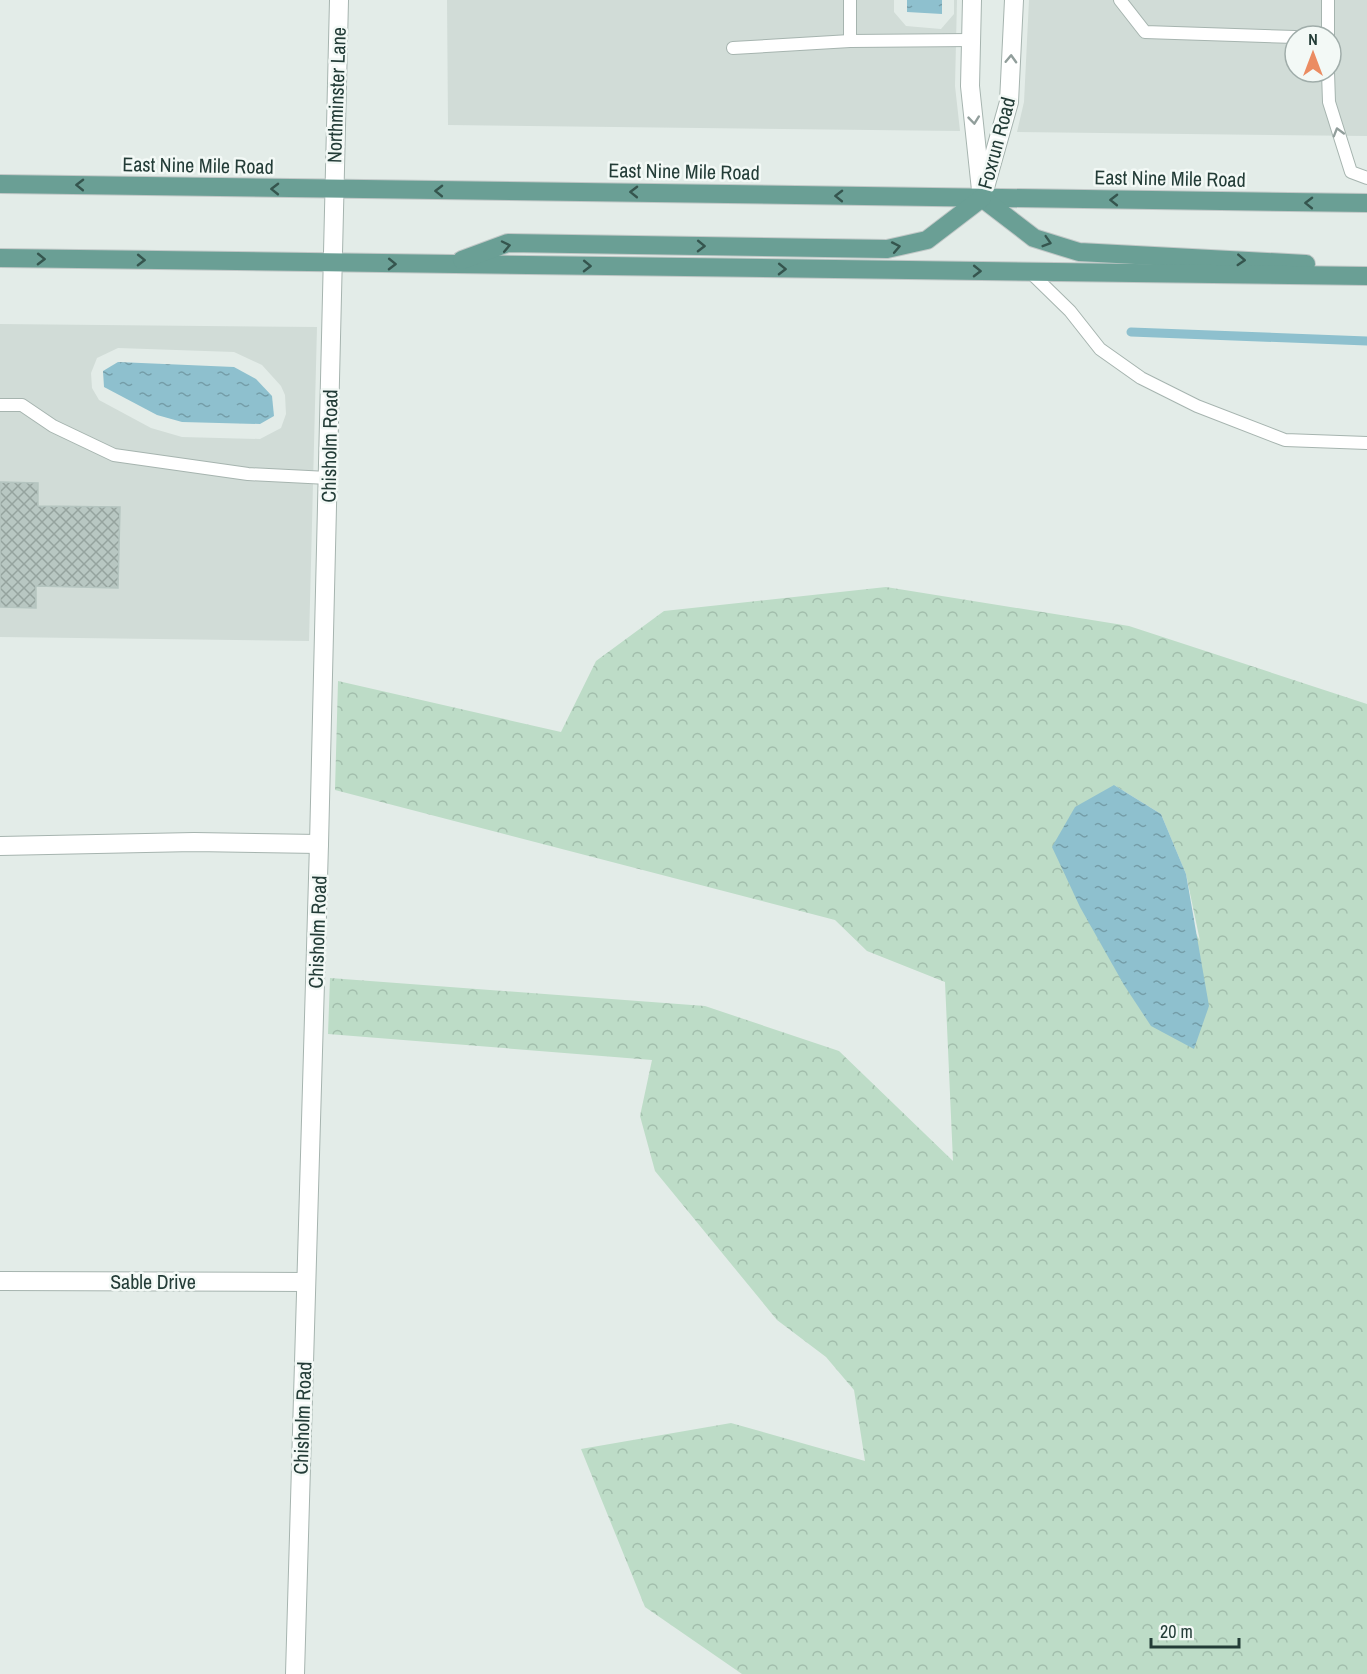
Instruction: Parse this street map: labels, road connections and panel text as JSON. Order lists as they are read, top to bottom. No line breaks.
{"streets":{"main road":["East Nine Mile Road"],"street":["Northminster Lane","Foxrun Road","Chisholm Road","Sable Drive"]},"crossings":[["Northminster Lane","East Nine Mile Road"],["Northminster Lane","Chisholm Road"],["Foxrun Road","East Nine Mile Road"],["East Nine Mile Road","Chisholm Road"],["Chisholm Road","Sable Drive"]],"scale_bar":"20 m","north":"top"}
